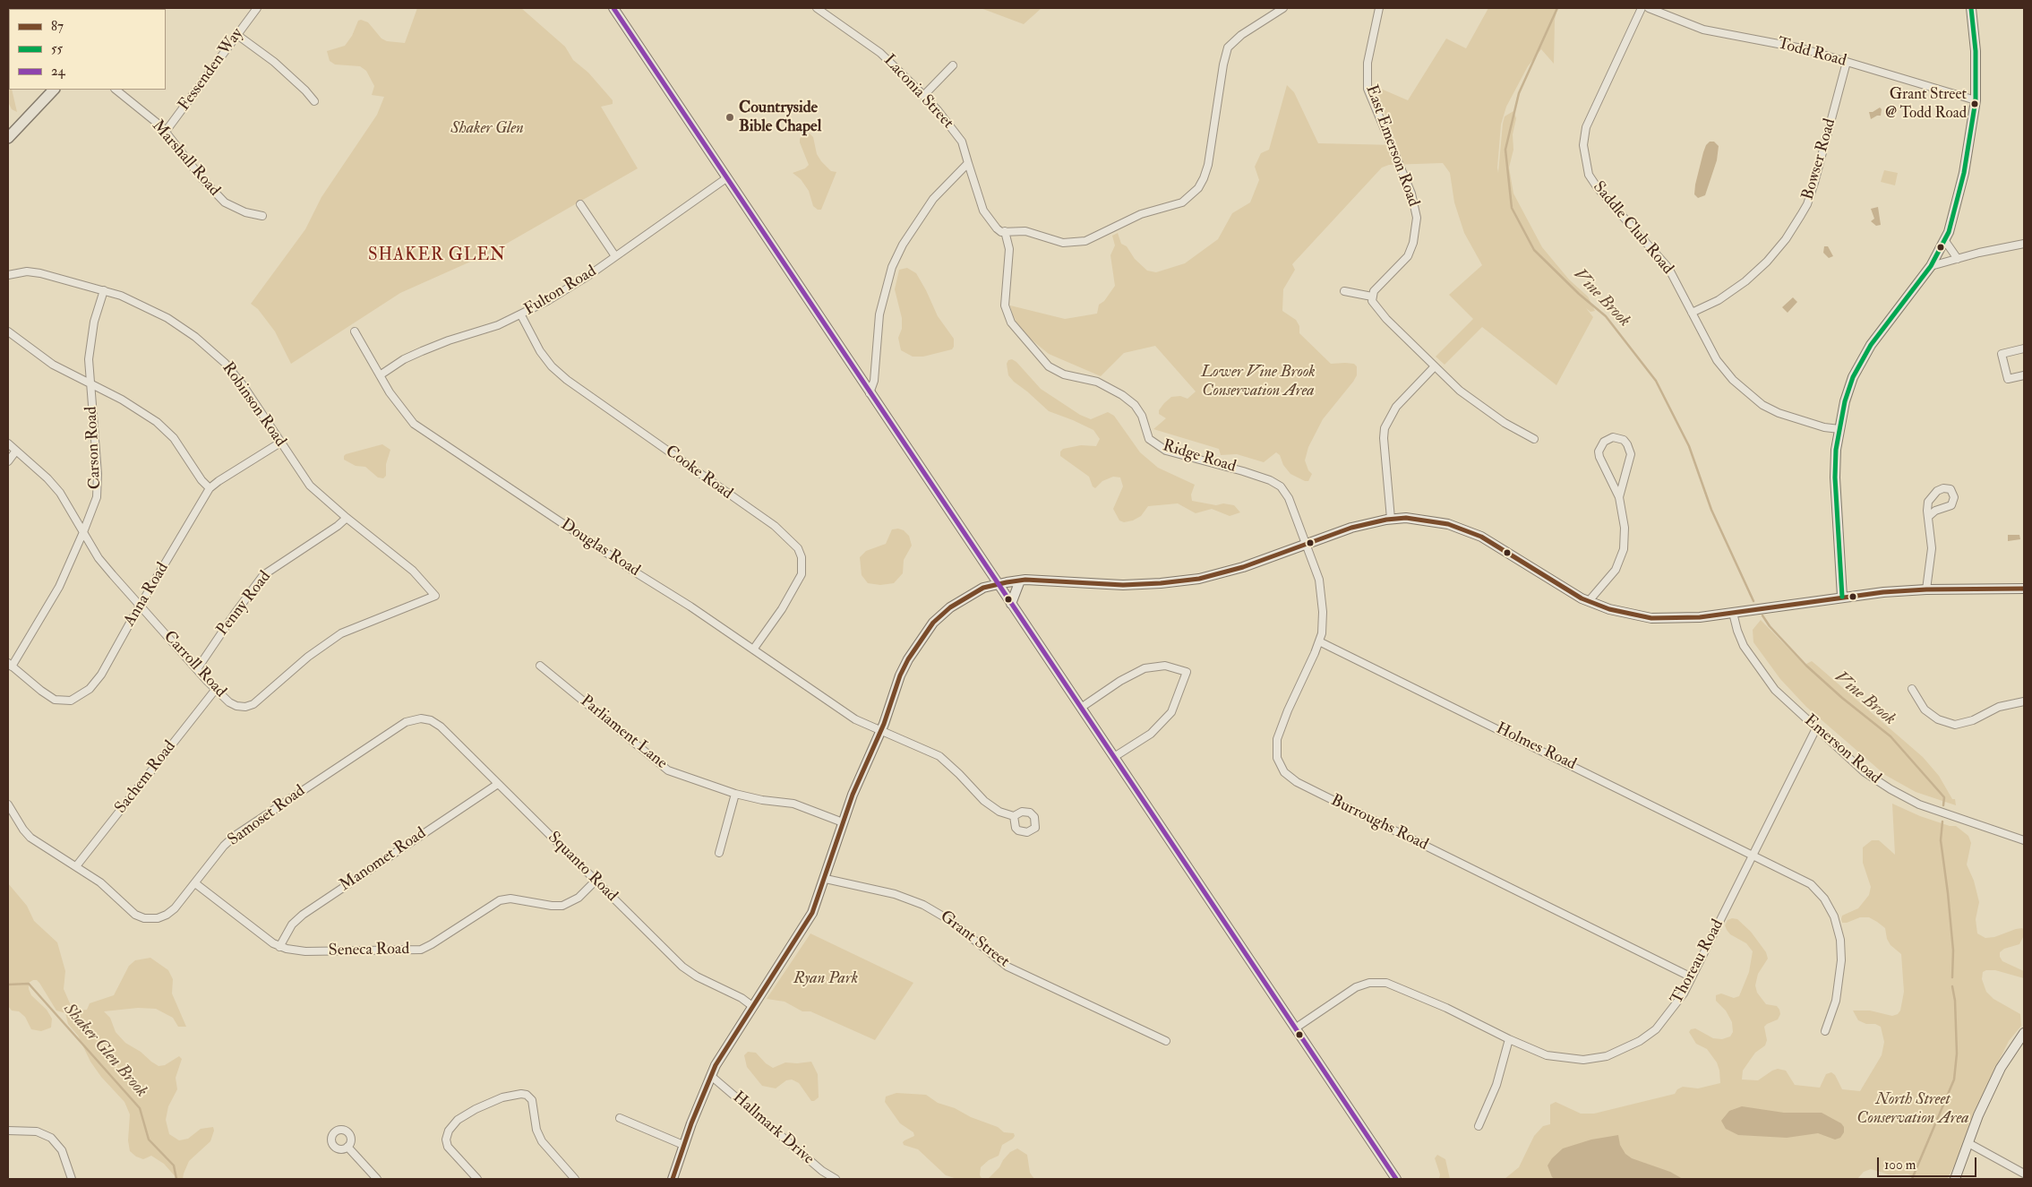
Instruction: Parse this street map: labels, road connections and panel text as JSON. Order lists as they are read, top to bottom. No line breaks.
{"streets":{"street":["Todd Road","Fessenden Way","Laconia Street","East Emerson Road","Marshall Road","Bowser Road","Saddle Club Road","Fulton Road","Robinson Road","Carson Road","Ridge Road","Cooke Road","Douglas Road","Anna Road","Penny Road","Carroll Road","Parliament Lane","Holmes Road","Emerson Road","Sachem Road","Samoset Road","Burroughs Road","Manomet Road","Squanto Road","Grant Street","Seneca Road","Thoreau Road","Hallmark Drive"]},"crossings":[["Todd Road","Bowser Road"],["Fessenden Way","Marshall Road"],["Bowser Road","Saddle Club Road"],["Fulton Road","Cooke Road"],["Fulton Road","Douglas Road"],["Robinson Road","Carson Road"],["Robinson Road","Anna Road"],["Robinson Road","Penny Road"],["Robinson Road","Carroll Road"],["Carson Road","Anna Road"],["Carson Road","Carroll Road"],["Ridge Road","Burroughs Road"],["Cooke Road","Douglas Road"],["Anna Road","Carroll Road"],["Penny Road","Carroll Road"],["Carroll Road","Sachem Road"],["Holmes Road","Burroughs Road"],["Holmes Road","Thoreau Road"],["Emerson Road","Thoreau Road"],["Sachem Road","Samoset Road"],["Samoset Road","Squanto Road"],["Samoset Road","Seneca Road"],["Burroughs Road","Thoreau Road"],["Manomet Road","Squanto Road"],["Manomet Road","Seneca Road"],["Squanto Road","Seneca Road"]],"districts":["SHAKER GLEN"],"water":["Vine Brook","Shaker Glen Brook"],"parks":["Shaker Glen","Lower Vine Brook Conservation Area","Ryan Park","North Street Conservation Area"],"places":["Grant Street @ Todd Road","Countryside Bible Chapel"],"lines":["transit line 55","transit line 24","transit line 87"],"legend":["87","55","24"],"scale_bar":"100 m"}
